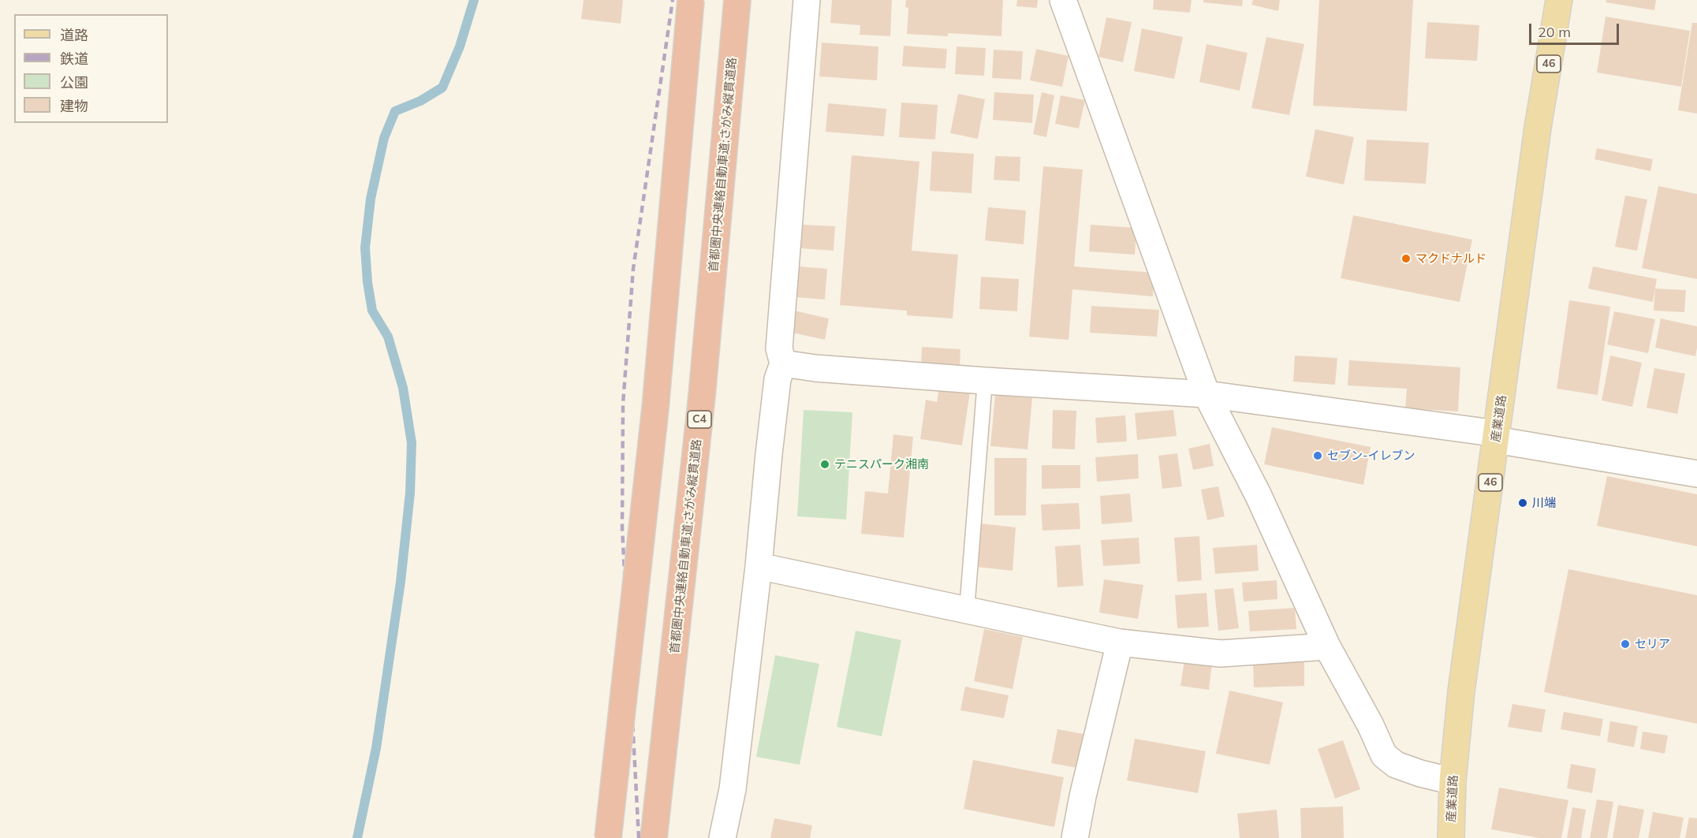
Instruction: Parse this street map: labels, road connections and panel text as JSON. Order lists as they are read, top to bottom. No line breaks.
{"streets":{"highway":["首都圏中央連絡自動車道;さがみ縦貫道路","C4"],"main road":["46","産業道路"]},"places":["マクドナルド","セブン-イレブン","テニスパーク湘南","川端","セリア"],"legend":["道路","鉄道","公園","建物"],"scale_bar":"20 m"}
